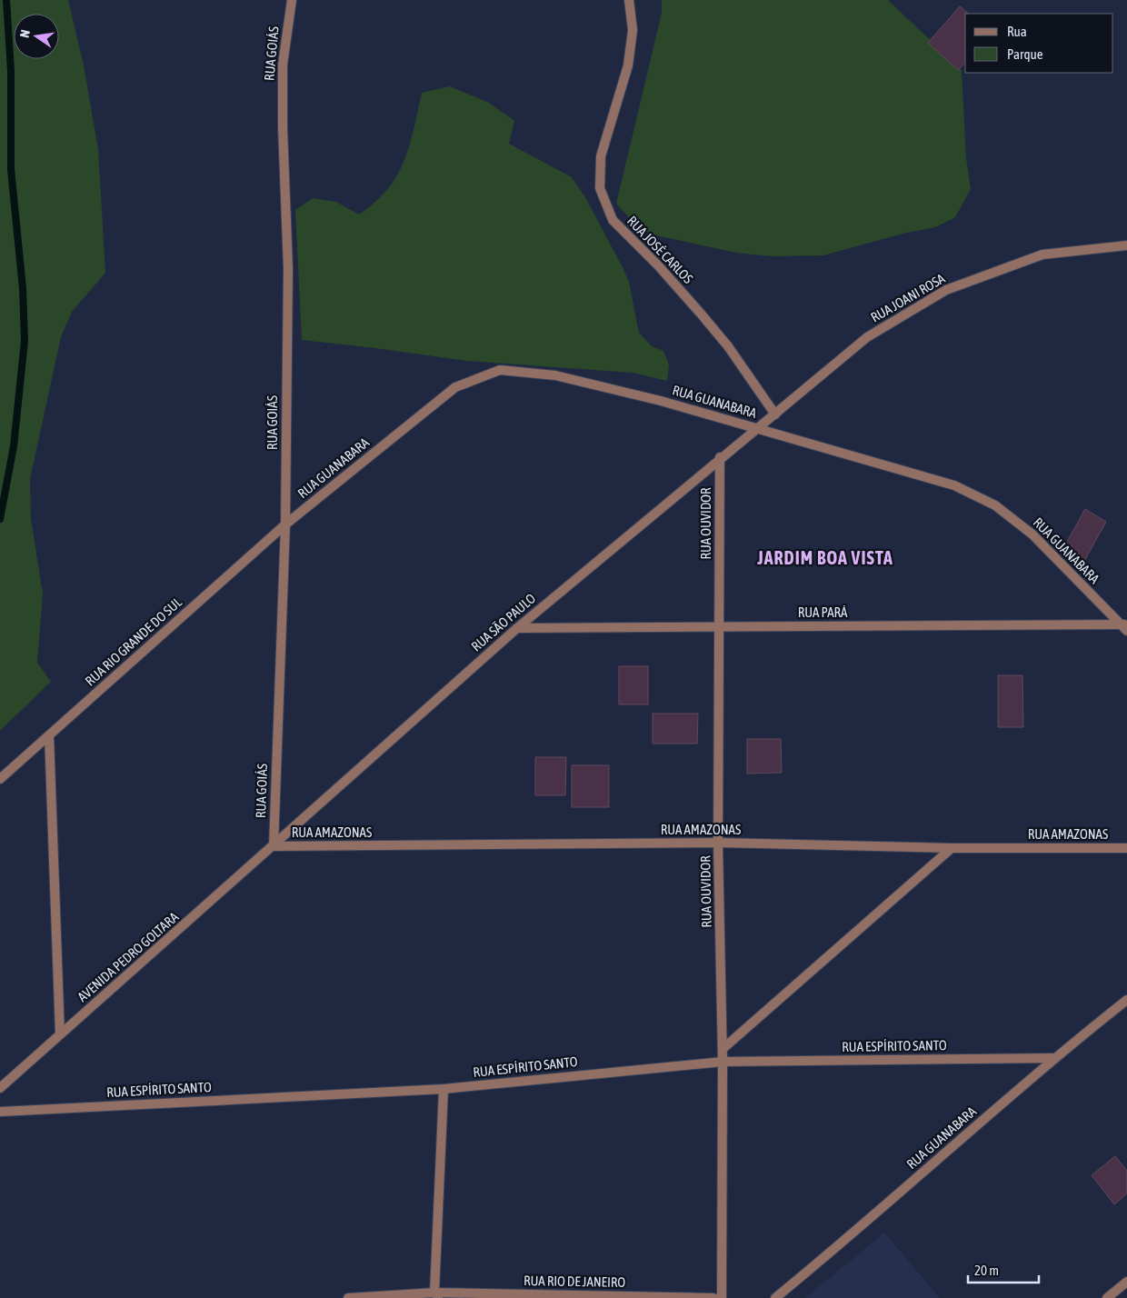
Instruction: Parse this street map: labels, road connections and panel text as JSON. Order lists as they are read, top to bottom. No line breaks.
{"streets":{"street":["RUA GOIÁS","RUA JOSÉ CARLOS","RUA JOANI ROSA","RUA GUANABARA","RUA OUVIDOR","RUA PARÁ","RUA SÃO PAULO","RUA RIO GRANDE DO SUL","RUA AMAZONAS","AVENIDA PEDRO GOLTARA","RUA ESPÍRITO SANTO","RUA RIO DE JANEIRO"]},"crossings":[["RUA GOIÁS","RUA GUANABARA"],["RUA GOIÁS","RUA SÃO PAULO"],["RUA GOIÁS","RUA RIO GRANDE DO SUL"],["RUA GOIÁS","RUA AMAZONAS"],["RUA GOIÁS","AVENIDA PEDRO GOLTARA"],["RUA JOSÉ CARLOS","RUA JOANI ROSA"],["RUA JOANI ROSA","RUA GUANABARA"],["RUA JOANI ROSA","RUA SÃO PAULO"],["RUA GUANABARA","RUA PARÁ"],["RUA GUANABARA","RUA SÃO PAULO"],["RUA GUANABARA","RUA RIO GRANDE DO SUL"],["RUA GUANABARA","RUA ESPÍRITO SANTO"],["RUA OUVIDOR","RUA PARÁ"],["RUA OUVIDOR","RUA SÃO PAULO"],["RUA OUVIDOR","RUA AMAZONAS"],["RUA OUVIDOR","RUA ESPÍRITO SANTO"],["RUA PARÁ","RUA SÃO PAULO"],["RUA SÃO PAULO","RUA AMAZONAS"],["RUA SÃO PAULO","AVENIDA PEDRO GOLTARA"],["RUA AMAZONAS","AVENIDA PEDRO GOLTARA"]],"districts":["JARDIM BOA VISTA"],"legend":["Rua","Parque"],"scale_bar":"20 m","north":"left"}
